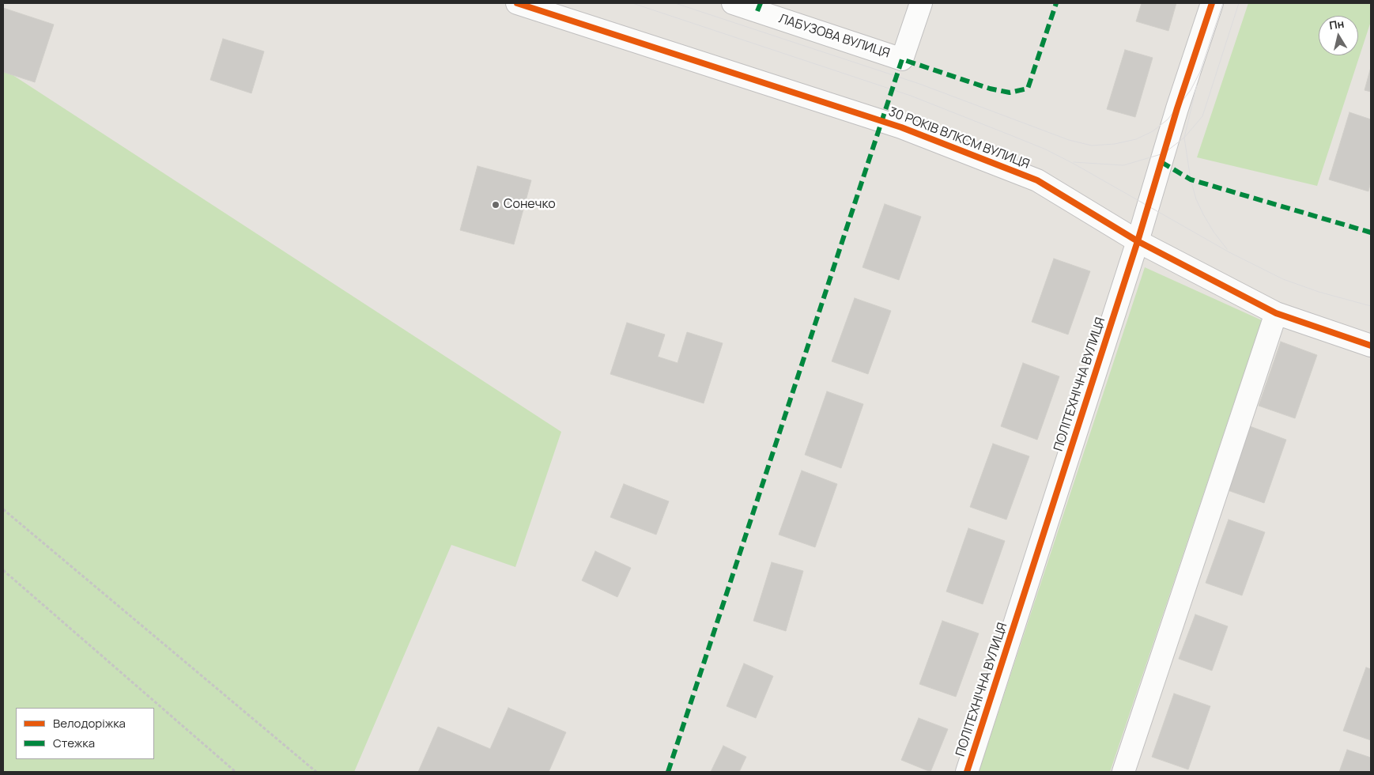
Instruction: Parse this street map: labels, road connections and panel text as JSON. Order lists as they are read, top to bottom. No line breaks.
{"streets":{"street":["ЛАБУЗОВА ВУЛИЦЯ","30 РОКІВ ВЛКСМ ВУЛИЦЯ","ПОЛІТЕХНІЧНА ВУЛИЦЯ"]},"crossings":[["30 РОКІВ ВЛКСМ ВУЛИЦЯ","ПОЛІТЕХНІЧНА ВУЛИЦЯ"]],"places":["Сонечко"],"legend":["Велодоріжка","Стежка"],"north":"top"}
